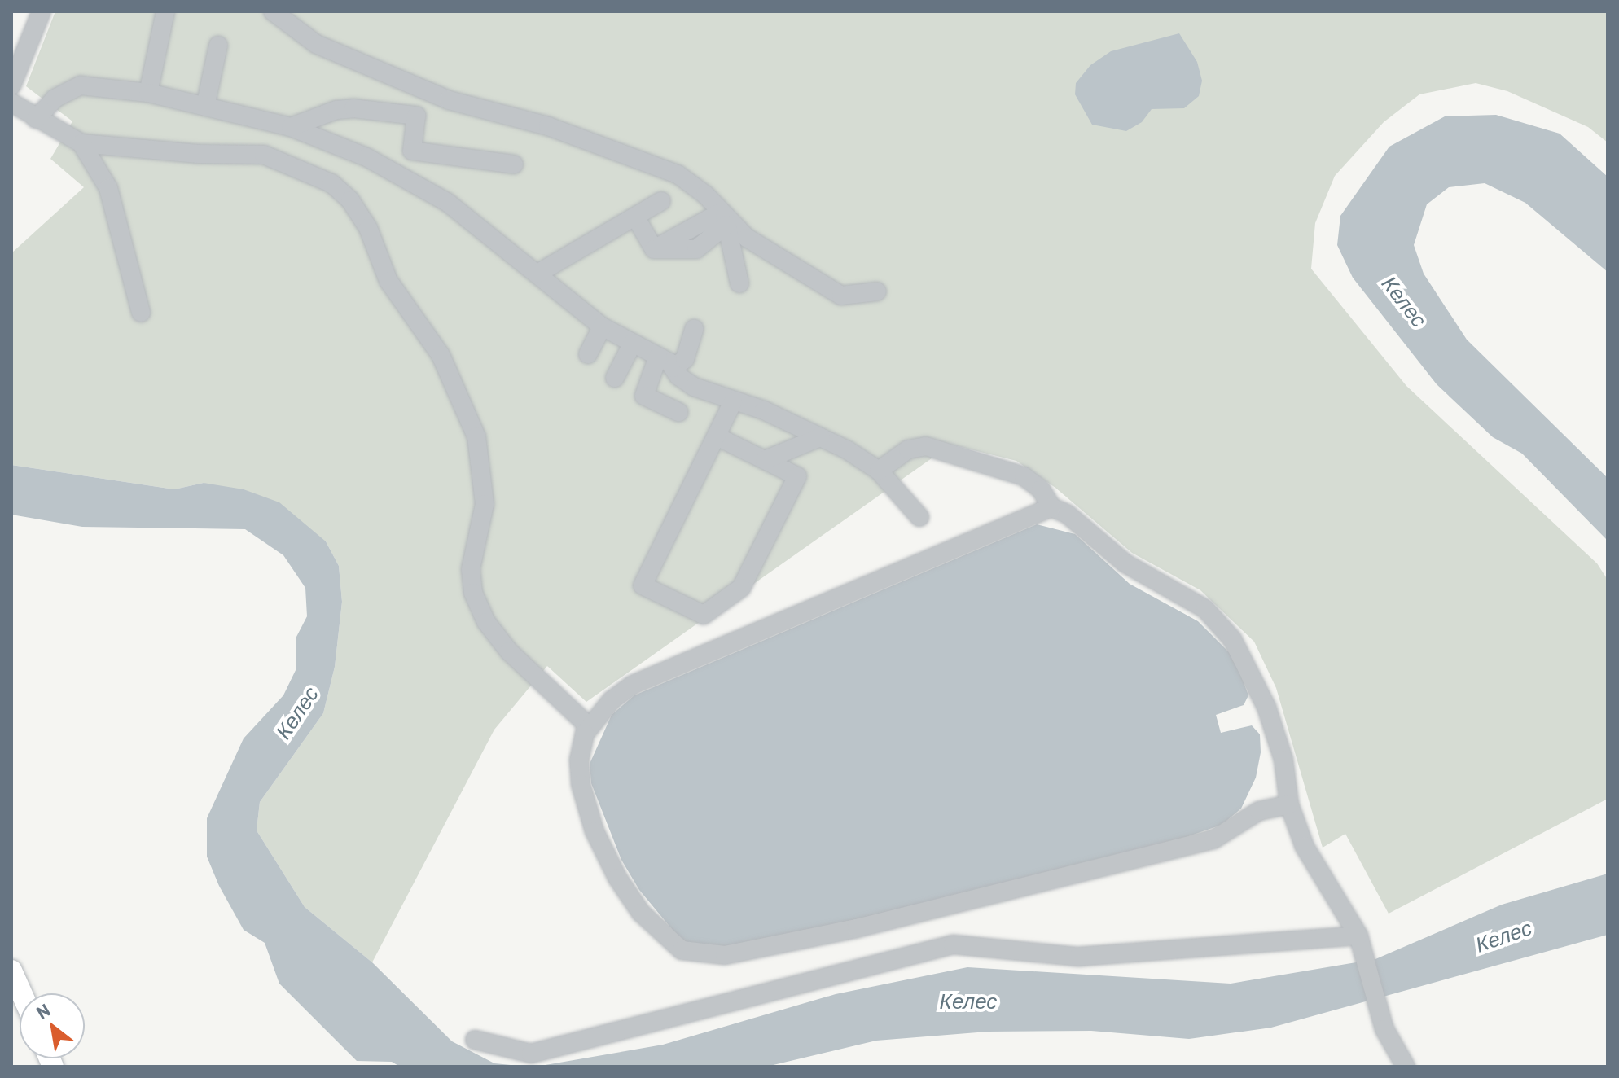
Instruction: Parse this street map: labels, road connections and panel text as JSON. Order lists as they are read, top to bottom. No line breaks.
{"water":["Келес"],"north":"top left"}
